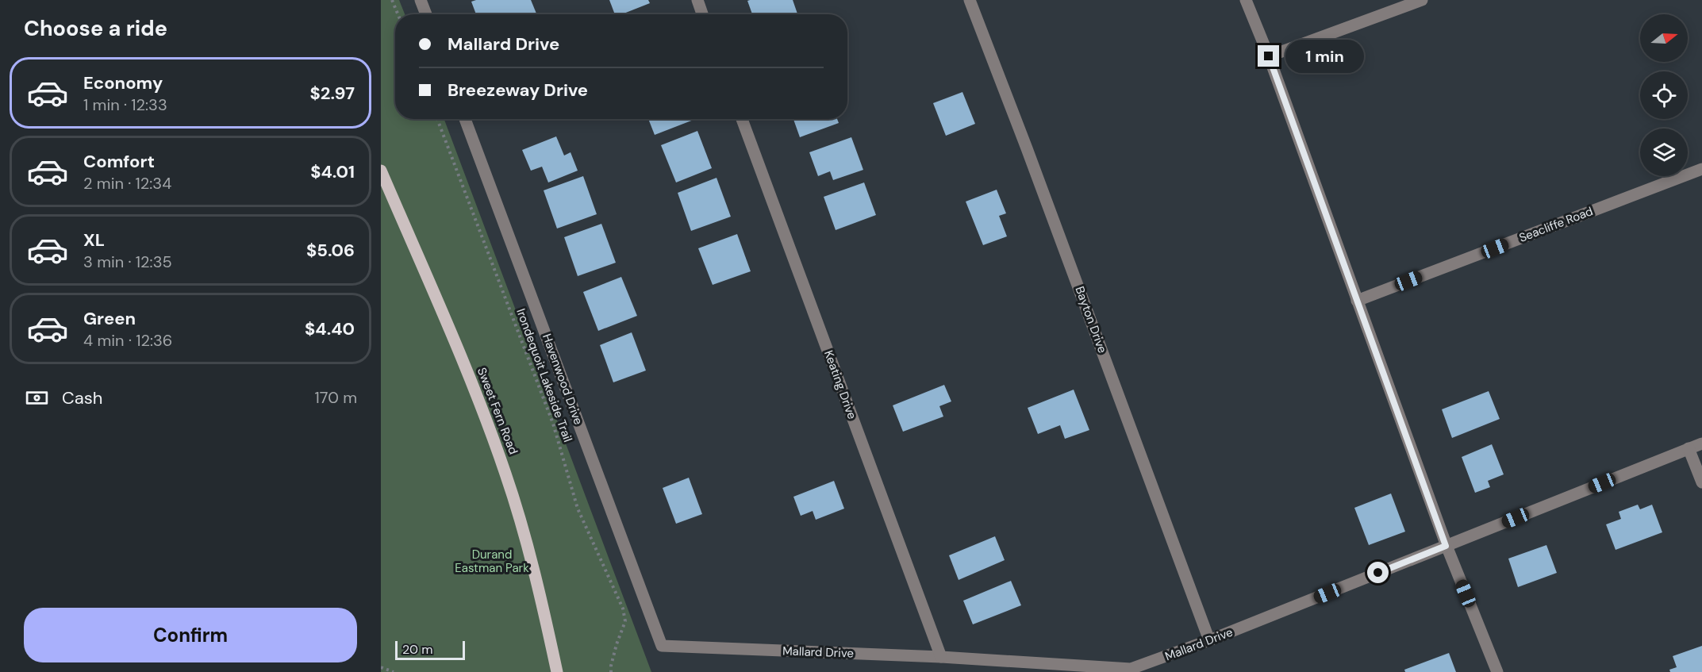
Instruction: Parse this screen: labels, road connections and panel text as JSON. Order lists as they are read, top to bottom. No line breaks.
{"streets":{"main road":["Sweet Fern Road"],"street":["Seacliffe Road","Bayton Drive","Havenwood Drive","Keating Drive","Mallard Drive"],"path":["Irondequoit Lakeside Trail"]},"crossings":[["Bayton Drive","Mallard Drive"],["Havenwood Drive","Mallard Drive"],["Keating Drive","Mallard Drive"]],"parks":["Durand Eastman Park"],"scale_bar":"20 m","north":"right","page":{"heading":"Choose a ride","banner":["Mallard Drive","Breezeway Drive"],"bubble":"1 min","list":[{"name":"Economy","note":"1 min · 12:33","value":"$2.97"},{"name":"Comfort","note":"2 min · 12:34","value":"$4.01"},{"name":"XL","note":"3 min · 12:35","value":"$5.06"},{"name":"Green","note":"4 min · 12:36","value":"$4.40"}],"pay":["Cash","170 m"],"buttons":"Confirm","scale":"20 m"}}
